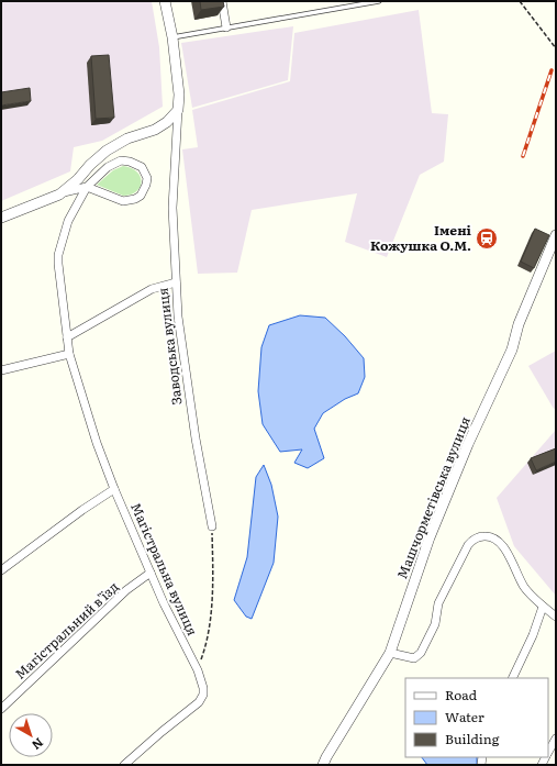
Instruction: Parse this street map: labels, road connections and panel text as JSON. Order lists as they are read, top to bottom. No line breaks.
{"streets":{"street":["Заводська вулиця","Машчорметівська вулиця","Магістральна вулиця","Магістральний в'їзд"]},"crossings":[["Магістральна вулиця","Магістральний в'їзд"]],"places":{"station":["Імені Кожушка О.М."]},"legend":["Road","Water","Building"],"north":"bottom right"}
